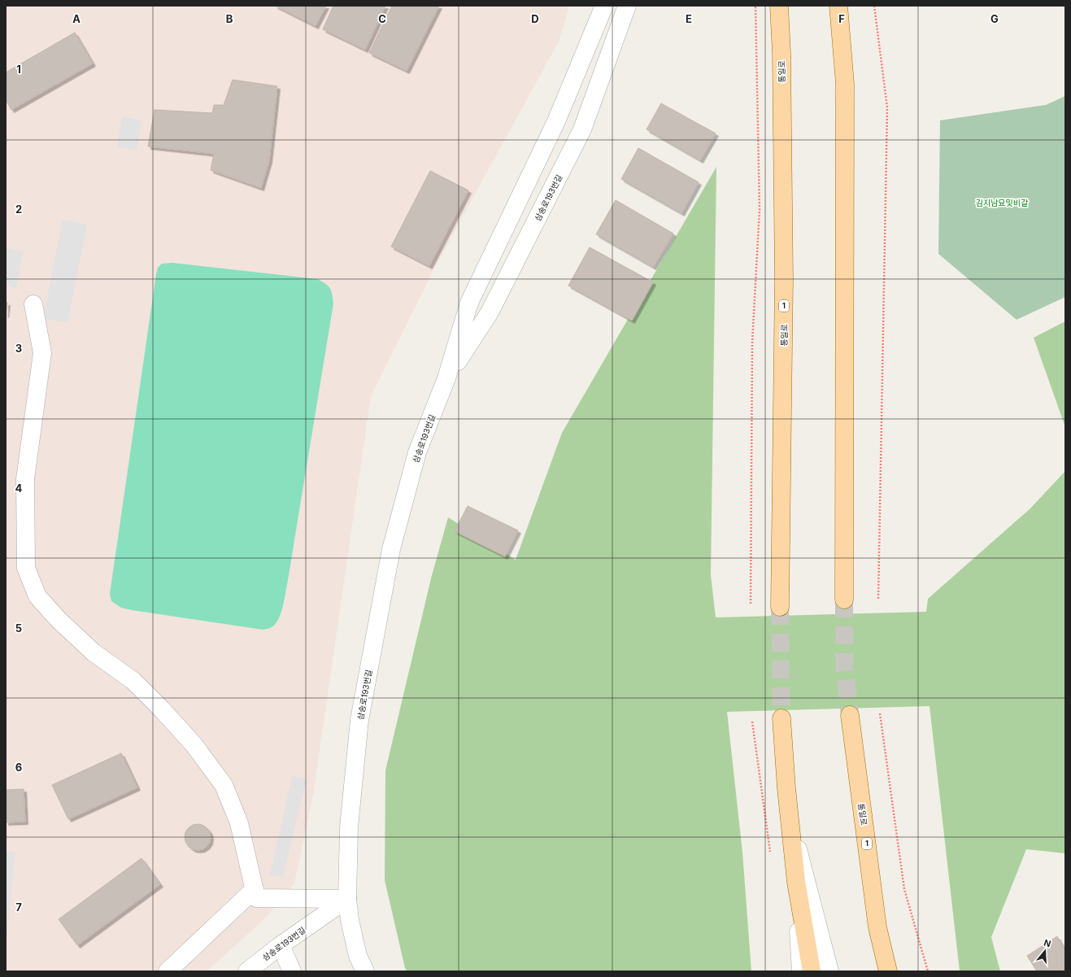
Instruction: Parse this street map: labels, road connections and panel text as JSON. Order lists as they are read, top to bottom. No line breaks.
{"streets":{"main road":["통일로","1"],"street":["삼송로193번길"]},"parks":["김지남묘및비갈"],"north":"top","grid":{"columns":["A","B","C","D","E","F","G"],"rows":["1","2","3","4","5","6","7"]}}
